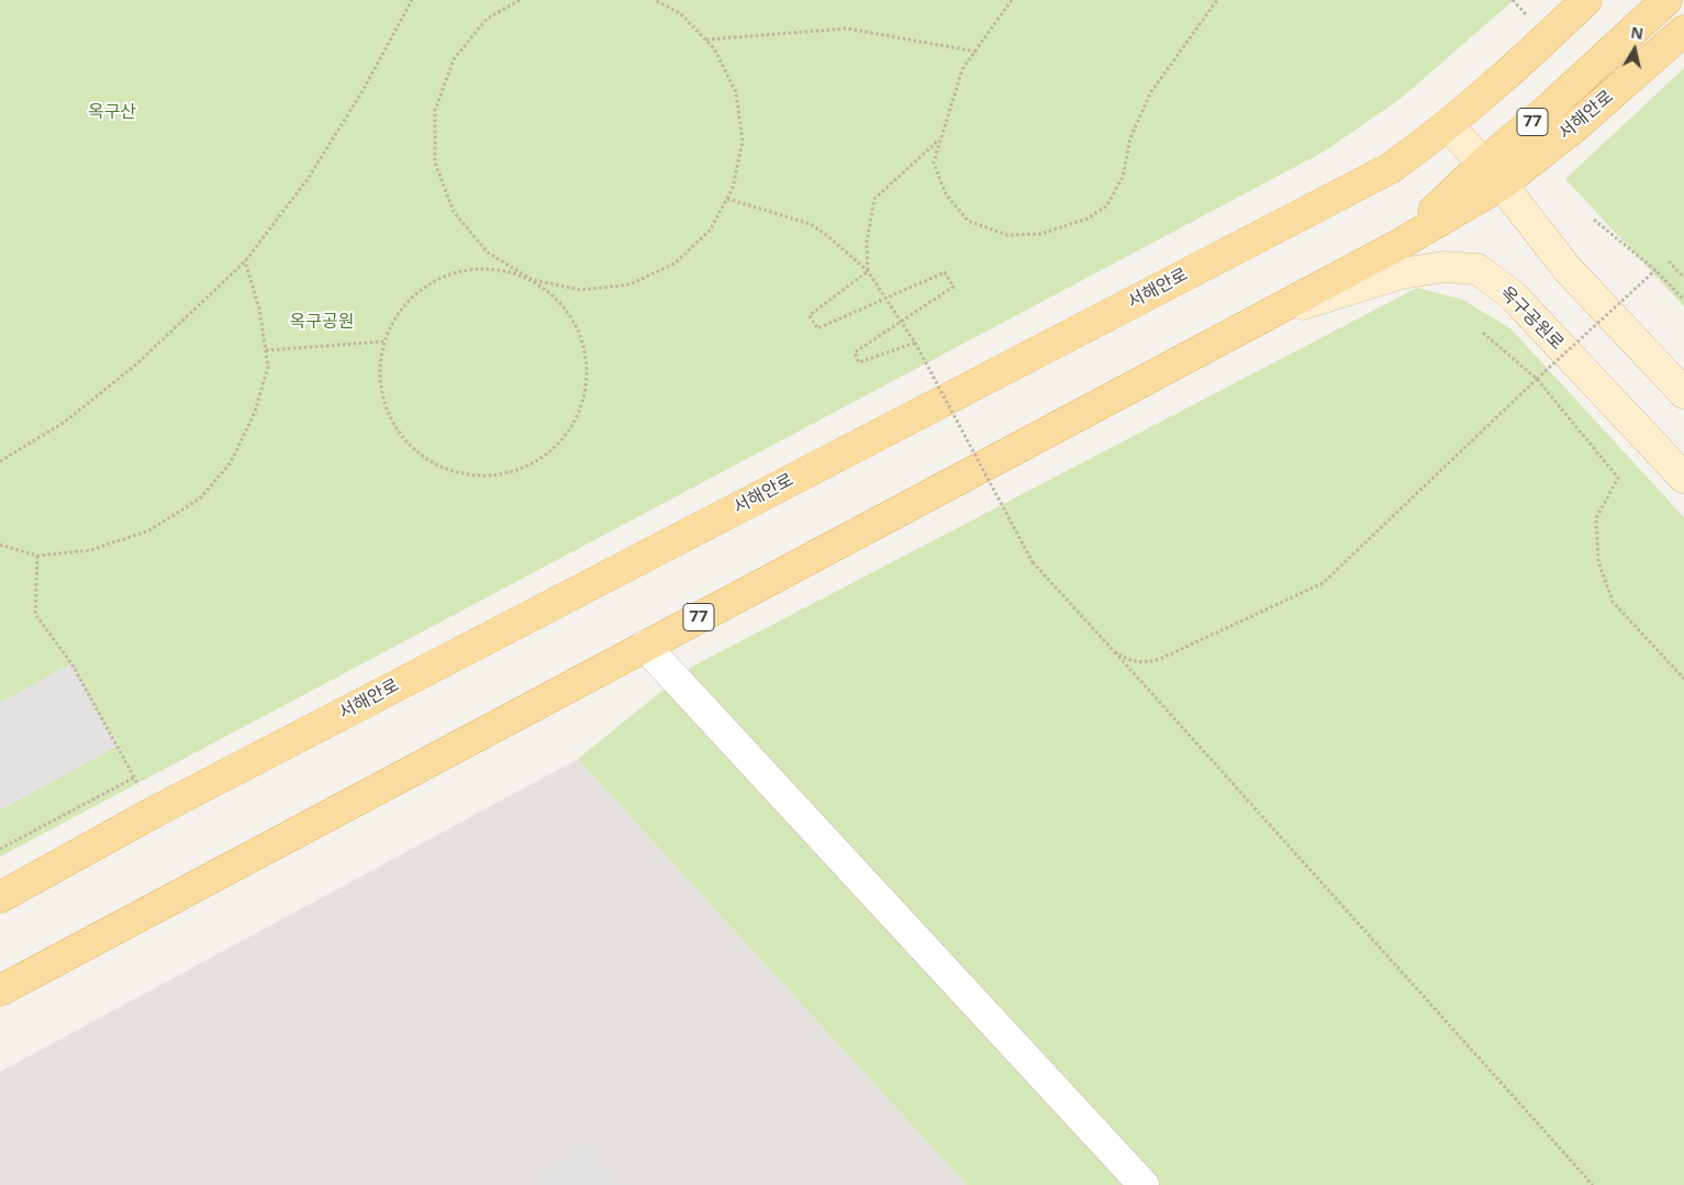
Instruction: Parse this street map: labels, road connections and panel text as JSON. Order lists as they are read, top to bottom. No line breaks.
{"streets":{"main road":["서해안로","77"],"street":["옥구공원로"]},"crossings":[["서해안로","옥구공원로"]],"parks":["옥구산","옥구공원"],"north":"top"}
